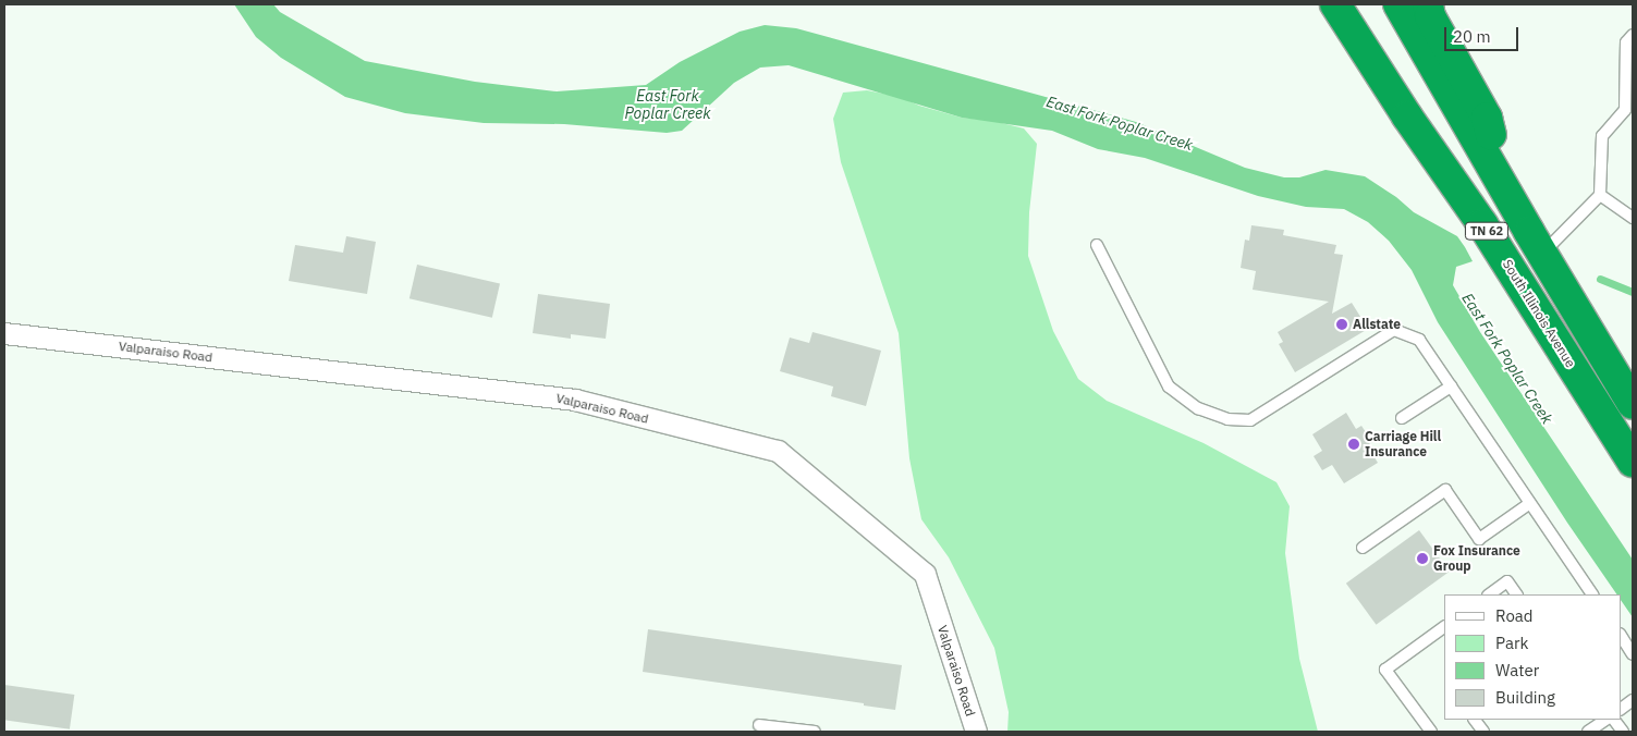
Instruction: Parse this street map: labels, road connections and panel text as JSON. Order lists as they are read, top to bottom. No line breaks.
{"streets":{"highway":["TN 62","South Illinois Avenue"],"street":["Valparaiso Road"]},"water":["East Fork Poplar Creek"],"places":["Allstate","Carriage Hill Insurance","Fox Insurance Group"],"legend":["Road","Park","Water","Building"],"scale_bar":"20 m"}
